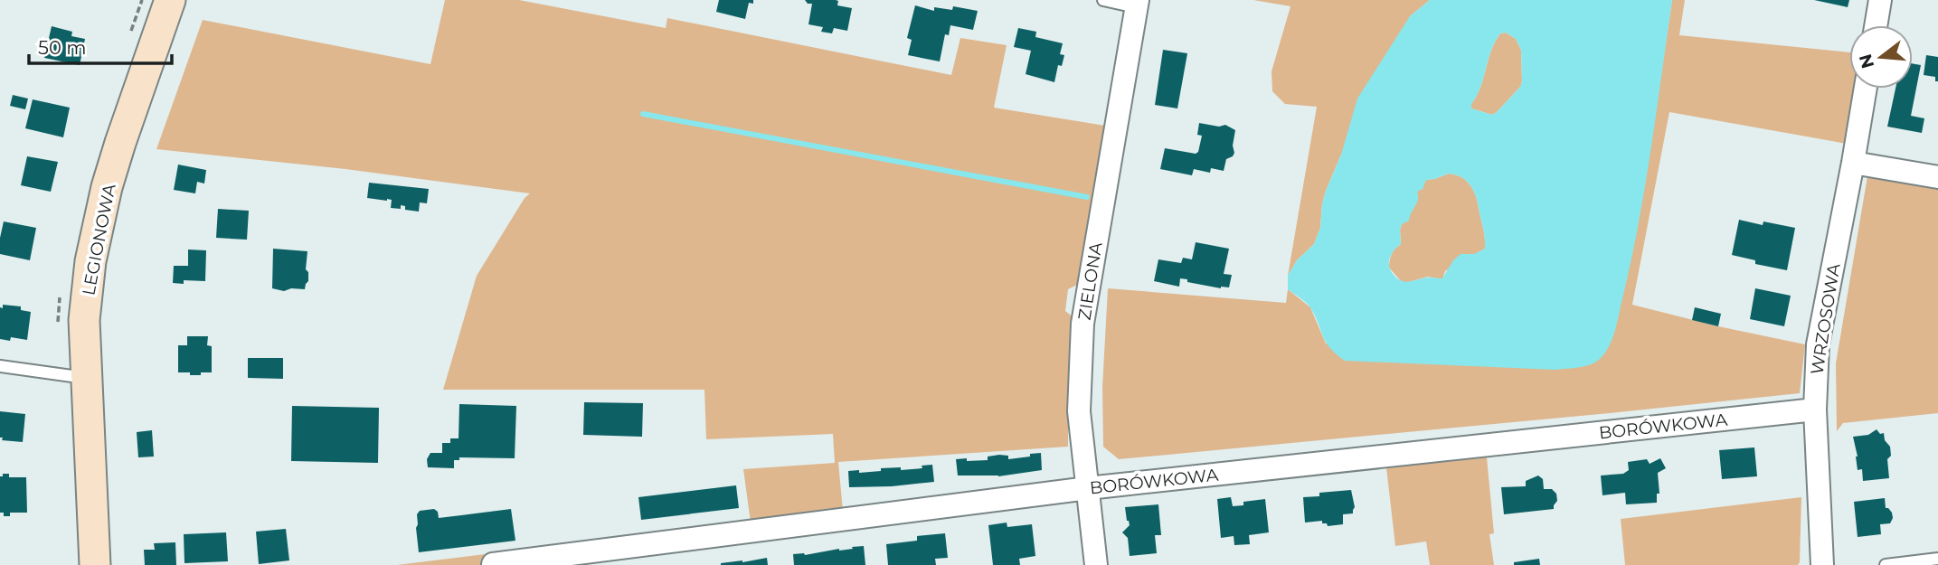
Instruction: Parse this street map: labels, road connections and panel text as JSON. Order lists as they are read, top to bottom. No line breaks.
{"streets":{"main road":["LEGIONOWA"],"street":["ZIELONA","WRZOSOWA","BORÓWKOWA"]},"crossings":[["ZIELONA","BORÓWKOWA"],["WRZOSOWA","BORÓWKOWA"]],"scale_bar":"50 m","north":"left"}
